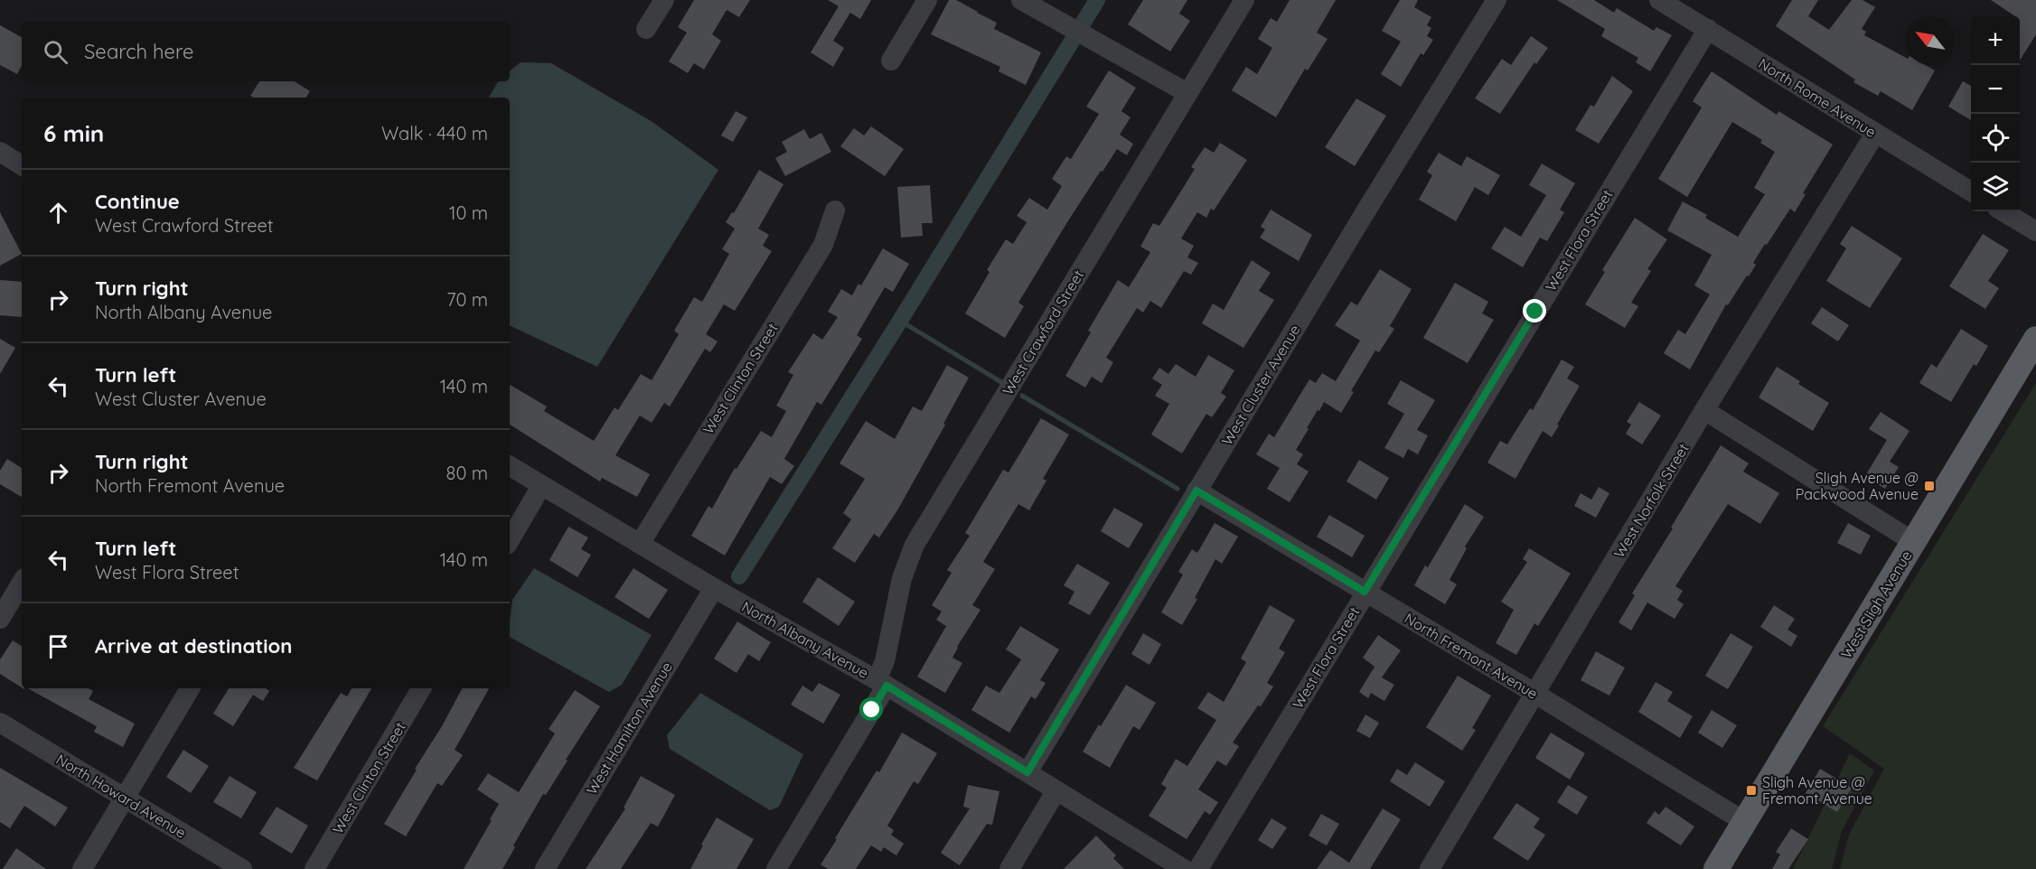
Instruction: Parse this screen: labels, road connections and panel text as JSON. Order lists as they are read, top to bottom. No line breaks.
{"streets":{"main road":["West Sligh Avenue"],"street":["North Rome Avenue","West Flora Street","West Crawford Street","West Clinton Street","West Cluster Avenue","West Norfolk Street","North Albany Avenue","North Fremont Avenue","West Hamilton Avenue","North Howard Avenue"]},"crossings":[["North Rome Avenue","West Flora Street"],["North Rome Avenue","West Norfolk Street"],["West Flora Street","North Fremont Avenue"],["West Crawford Street","North Albany Avenue"],["West Clinton Street","North Albany Avenue"],["West Cluster Avenue","North Albany Avenue"],["West Cluster Avenue","North Fremont Avenue"],["West Norfolk Street","North Fremont Avenue"],["West Sligh Avenue","North Fremont Avenue"],["North Albany Avenue","West Hamilton Avenue"]],"places":{"transit":["Sligh Avenue @ Packwood Avenue","Sligh Avenue @ Fremont Avenue"]},"north":"top left","page":{"map_buttons":["+","−"],"search":"Search here","heading":["6 min","Walk · 440 m"],"list":[["Continue","West Crawford Street","10 m"],["Turn right","North Albany Avenue","70 m"],["Turn left","West Cluster Avenue","140 m"],["Turn right","North Fremont Avenue","80 m"],["Turn left","West Flora Street","140 m"],"Arrive at destination"]}}
